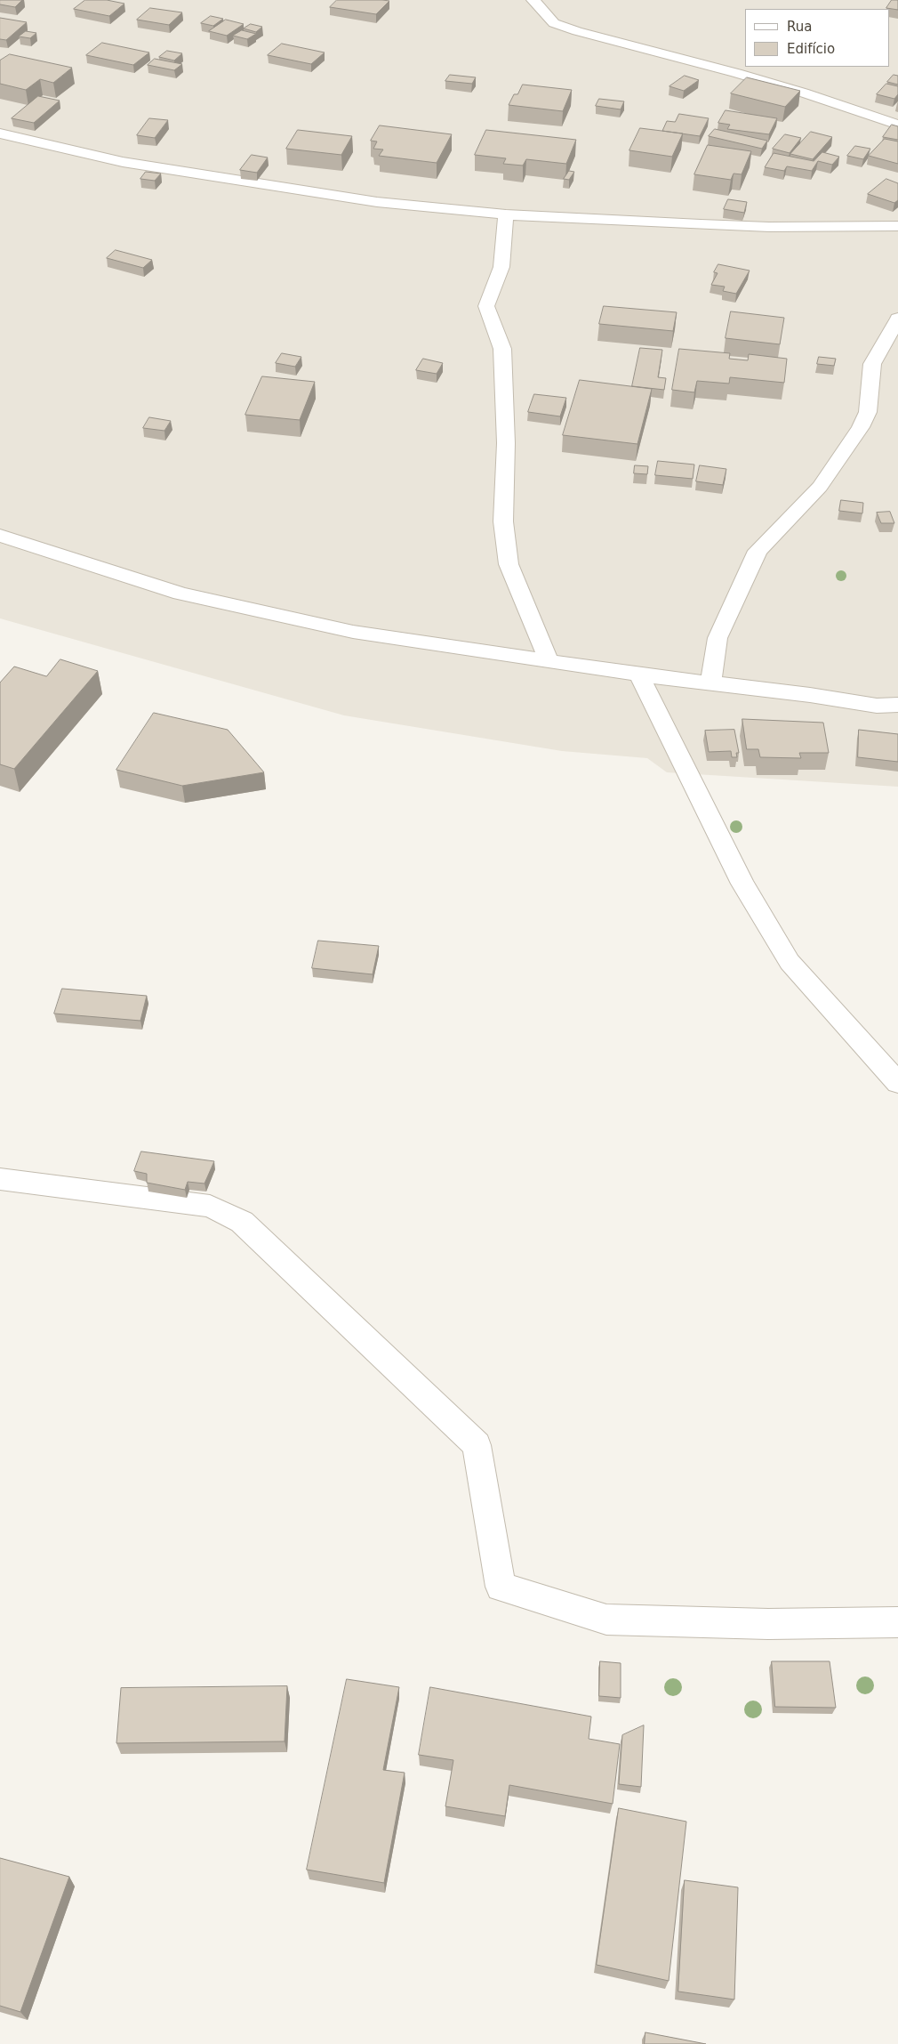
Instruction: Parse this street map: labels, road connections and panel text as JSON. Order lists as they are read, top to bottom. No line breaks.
{"legend":["Rua","Edifício"]}
